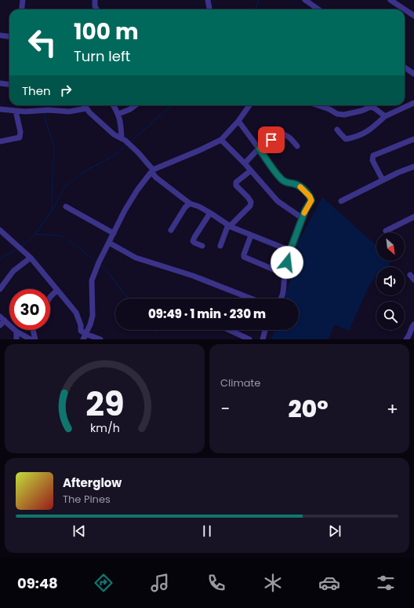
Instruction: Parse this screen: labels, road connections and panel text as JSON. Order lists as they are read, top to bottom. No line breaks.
{"north":"bottom right","page":{"turn":["100 m","Turn left"],"then":"Then","limit":"30","trip":"09:49 · 1 min · 230 m","tile":"Climate","heat":["−","20°","+"],"song":["Afterglow","The Pines"],"tabs":"09:48","gauge":["29","km/h"]}}
